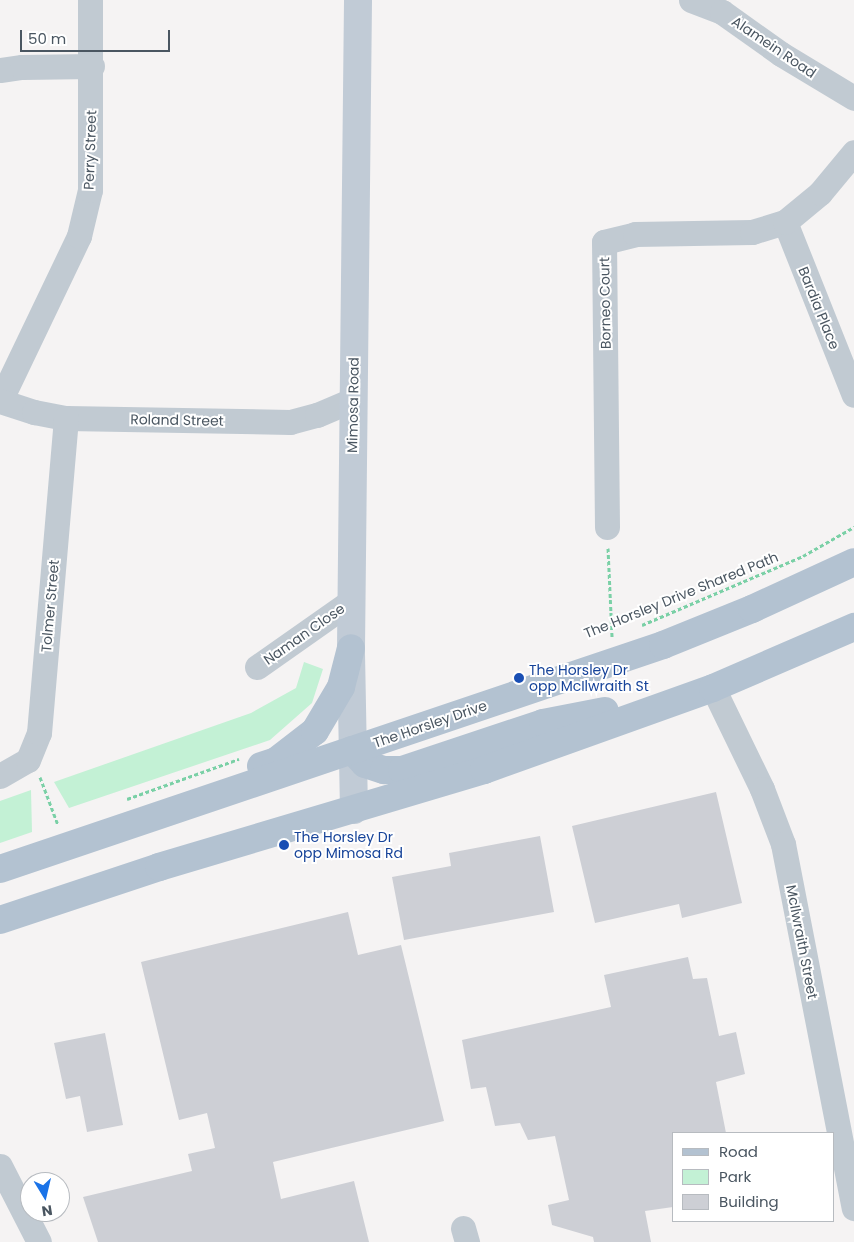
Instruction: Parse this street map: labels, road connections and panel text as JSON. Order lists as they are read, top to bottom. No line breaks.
{"streets":{"main road":["Mimosa Road","The Horsley Drive"],"street":["Alamein Road","Perry Street","Borneo Court","Bardia Place","Roland Street","Tolmer Street","Naman Close","McIlwraith Street"],"path":["The Horsley Drive Shared Path"]},"crossings":[["Perry Street","Roland Street"],["Borneo Court","Bardia Place"],["Mimosa Road","Roland Street"],["Mimosa Road","Naman Close"],["Mimosa Road","The Horsley Drive"],["Roland Street","Tolmer Street"]],"places":["The Horsley Dr opp McIlwraith St","The Horsley Dr opp Mimosa Rd"],"legend":["Road","Park","Building"],"scale_bar":"50 m","north":"bottom"}
